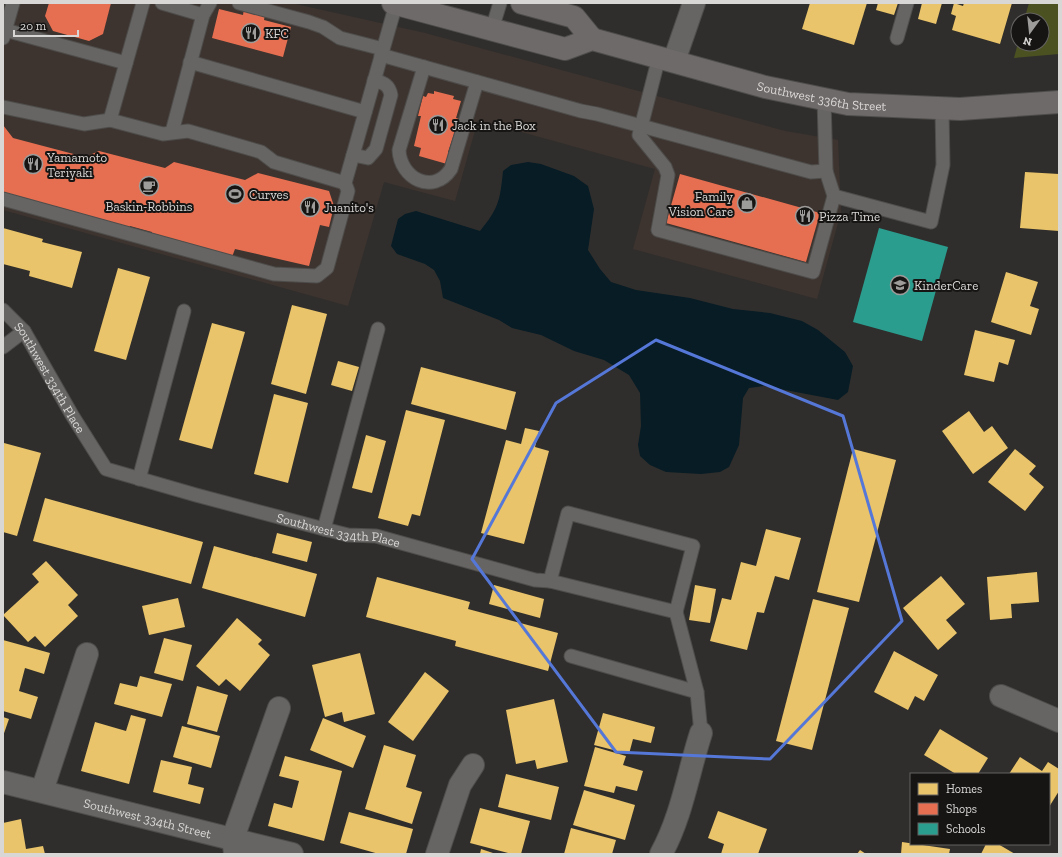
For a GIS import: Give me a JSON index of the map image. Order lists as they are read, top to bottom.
{
  "streets": {
    "main road": ["Southwest 336th Street"],
    "street": ["Southwest 334th Street"],
    "lane": ["Southwest 334th Place"]
  },
  "places": {
    "restaurant": [
      "KFC",
      "Jack in the Box",
      "Yamamoto Teriyaki",
      "Juanito's",
      "Pizza Time"
    ],
    "cafe": ["Baskin-Robbins"],
    "sports": ["Curves"],
    "shop": ["Family Vision Care"],
    "school or university": ["KinderCare"]
  },
  "legend": ["Homes", "Shops", "Schools"],
  "scale_bar": "20 m",
  "north": "bottom"
}
